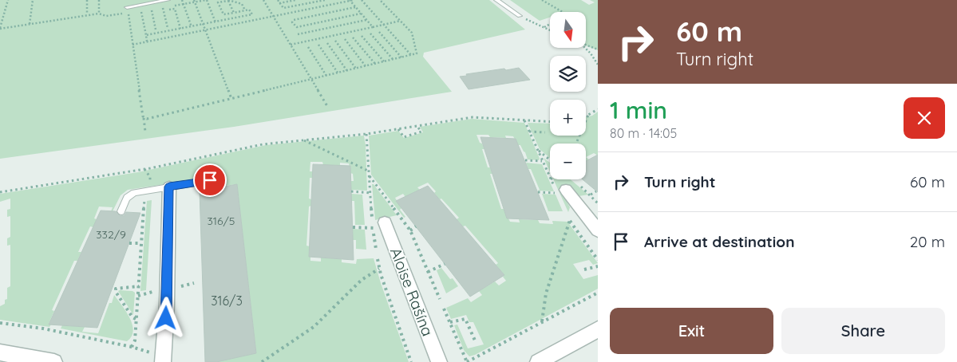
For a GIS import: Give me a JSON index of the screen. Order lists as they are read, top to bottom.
{
  "streets": {
    "street": ["Aloise Rašína"]
  },
  "house_numbers": ["316/5", "332/9", "316/3"],
  "north": "bottom",
  "page": {
    "turn": ["60 m", "Turn right"],
    "map_buttons": ["+", "−"],
    "heading": ["1 min", "80 m · 14:05"],
    "list": [
      {
        "name": "Turn right",
        "value": "60 m"
      },
      {
        "name": "Arrive at destination",
        "value": "20 m"
      }
    ],
    "buttons": ["Exit", "Share"]
  }
}
